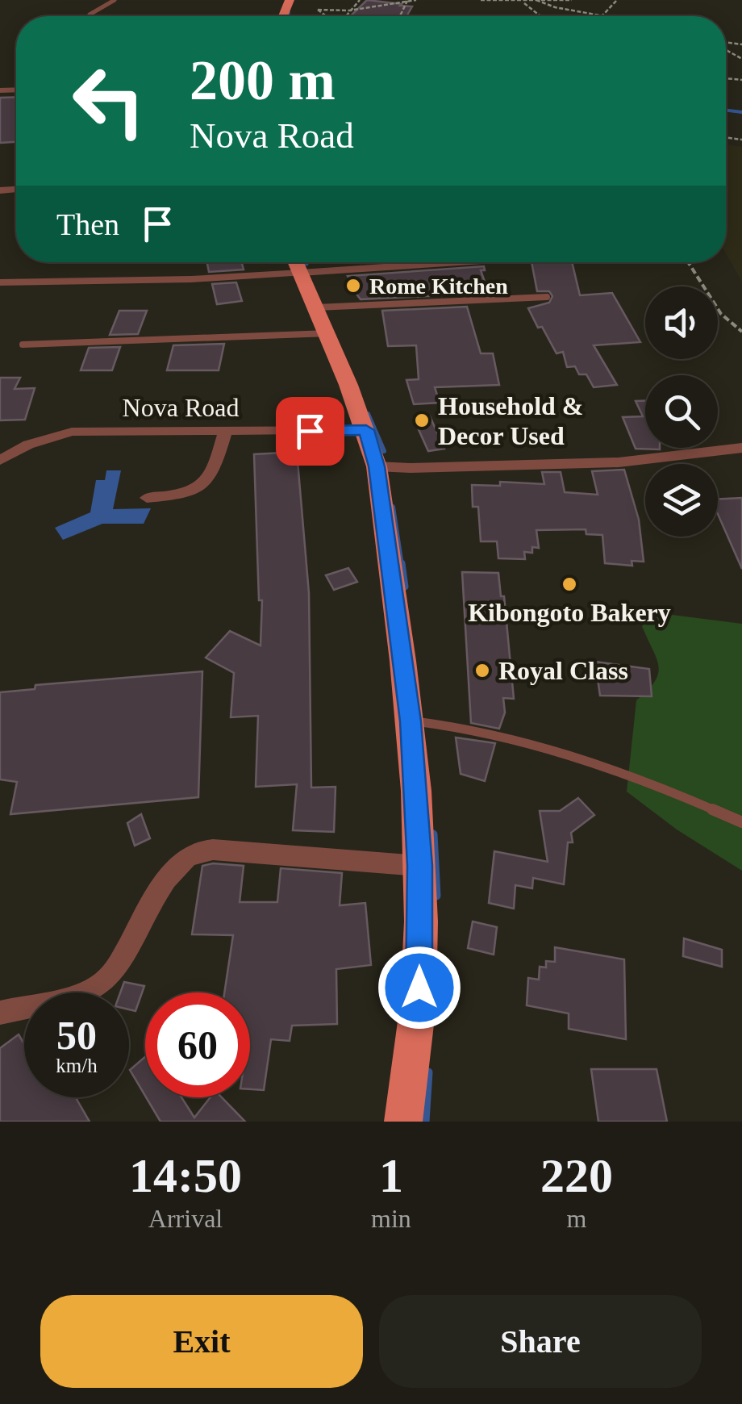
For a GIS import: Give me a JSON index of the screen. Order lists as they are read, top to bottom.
{
  "streets": {
    "street": ["Nova Road"]
  },
  "places": [
    "Rome Kitchen",
    "Household & Decor Used",
    "Kibongoto Bakery",
    "Royal Class"
  ],
  "page": {
    "turn": ["200 m", "Nova Road"],
    "then": "Then",
    "speed": "50 km/h",
    "limit": "60",
    "eta": [
      "14:50",
      "Arrival",
      "1",
      "min",
      "220",
      "m"
    ],
    "buttons": ["Exit", "Share"]
  }
}
